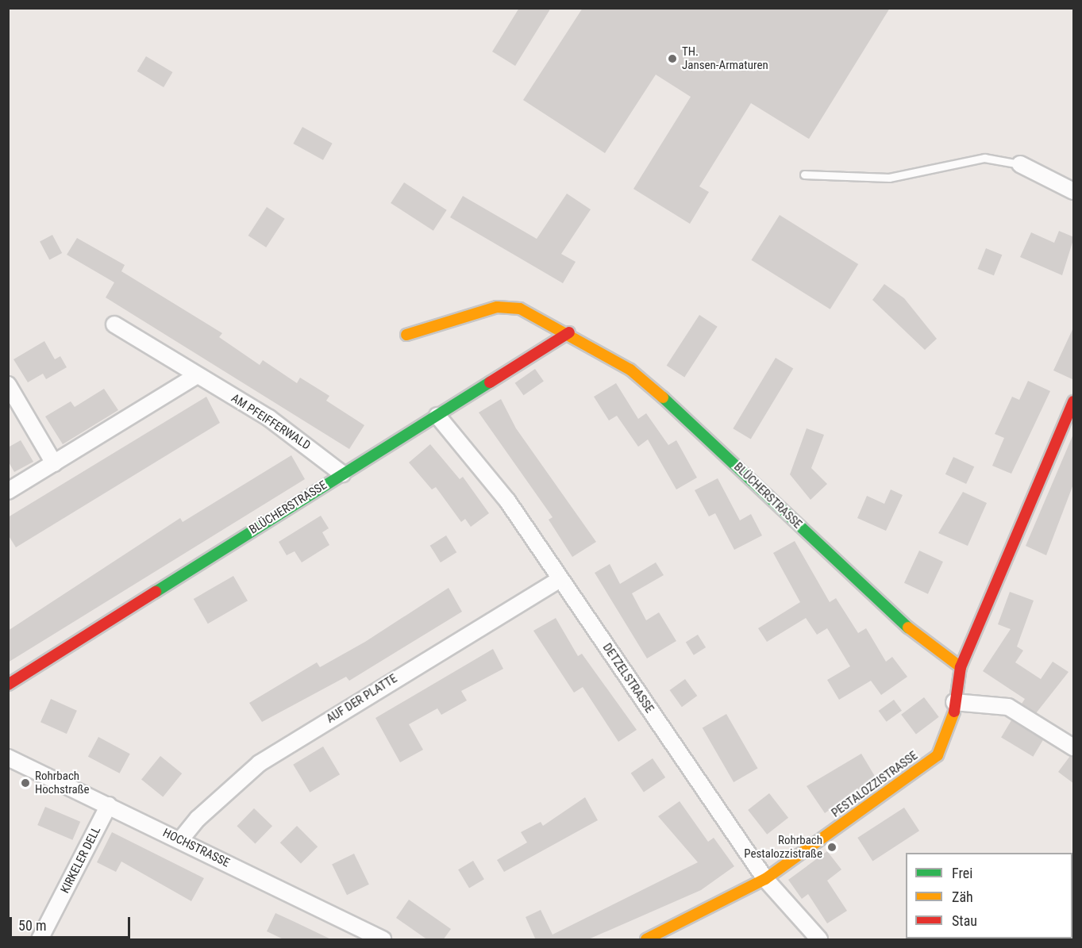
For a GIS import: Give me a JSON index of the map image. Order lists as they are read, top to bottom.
{
  "streets": {
    "street": [
      "AM PFEIFFERWALD",
      "BLÜCHERSTRASSE",
      "DETZELSTRASSE",
      "AUF DER PLATTE",
      "PESTALOZZISTRASSE",
      "HOCHSTRASSE",
      "KIRKELER DELL"
    ]
  },
  "crossings": [
    ["AM PFEIFFERWALD", "BLÜCHERSTRASSE"],
    ["BLÜCHERSTRASSE", "DETZELSTRASSE"],
    ["BLÜCHERSTRASSE", "PESTALOZZISTRASSE"],
    ["DETZELSTRASSE", "AUF DER PLATTE"],
    ["DETZELSTRASSE", "PESTALOZZISTRASSE"],
    ["AUF DER PLATTE", "HOCHSTRASSE"],
    ["HOCHSTRASSE", "KIRKELER DELL"]
  ],
  "places": ["TH. Jansen-Armaturen", "Rohrbach Hochstraße", "Rohrbach Pestalozzistraße"],
  "legend": ["Frei", "Zäh", "Stau"],
  "scale_bar": "50 m"
}
